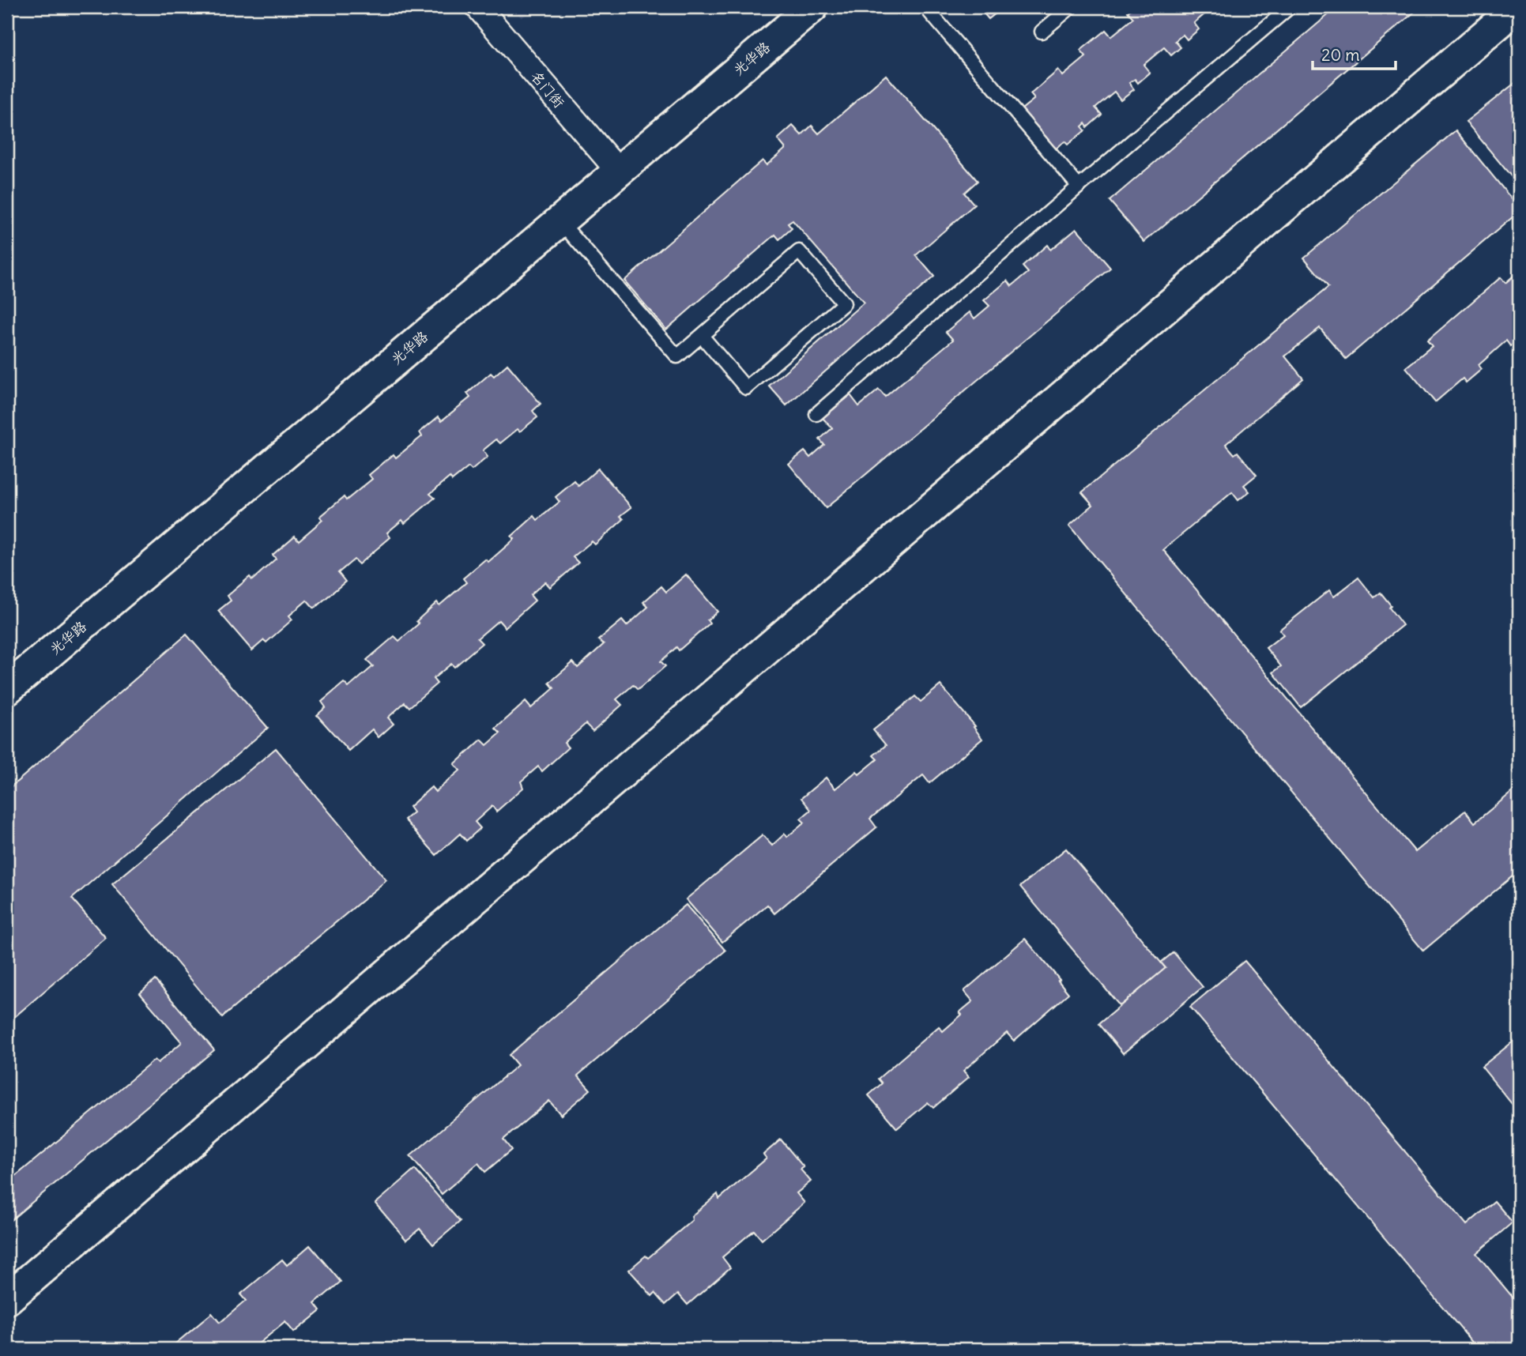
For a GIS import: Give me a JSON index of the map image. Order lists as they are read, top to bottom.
{
  "streets": {
    "street": ["光华路", "名门街"]
  },
  "crossings": [
    ["光华路", "名门街"]
  ],
  "scale_bar": "20 m"
}
